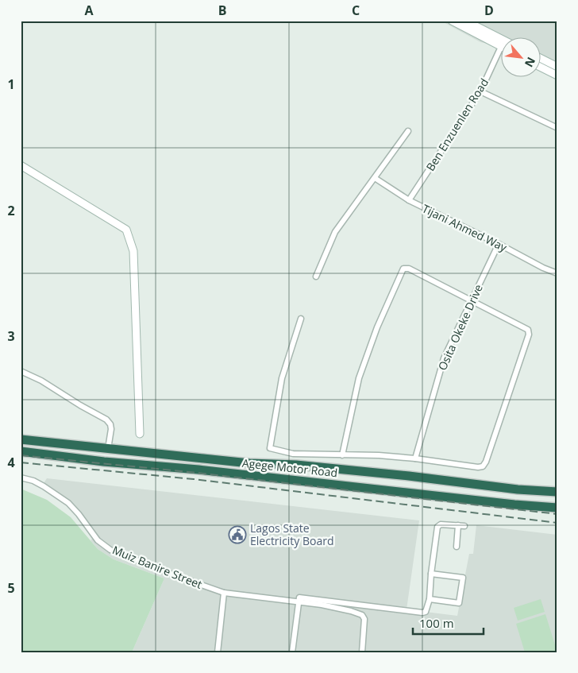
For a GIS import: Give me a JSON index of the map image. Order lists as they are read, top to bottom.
{
  "streets": {
    "highway": ["Agege Motor Road"],
    "street": [
      "Ben Enzuenlen Road",
      "Tijani Ahmed Way",
      "Osita Okeke Drive",
      "Muiz Banire Street"
    ]
  },
  "crossings": [
    ["Ben Enzuenlen Road", "Tijani Ahmed Way"],
    ["Tijani Ahmed Way", "Osita Okeke Drive"]
  ],
  "places": {
    "public building": ["Lagos State Electricity Board"]
  },
  "scale_bar": "100 m",
  "north": "bottom right",
  "grid": {
    "columns": [
      "A",
      "B",
      "C",
      "D"
    ],
    "rows": [
      "1",
      "2",
      "3",
      "4",
      "5"
    ]
  }
}
